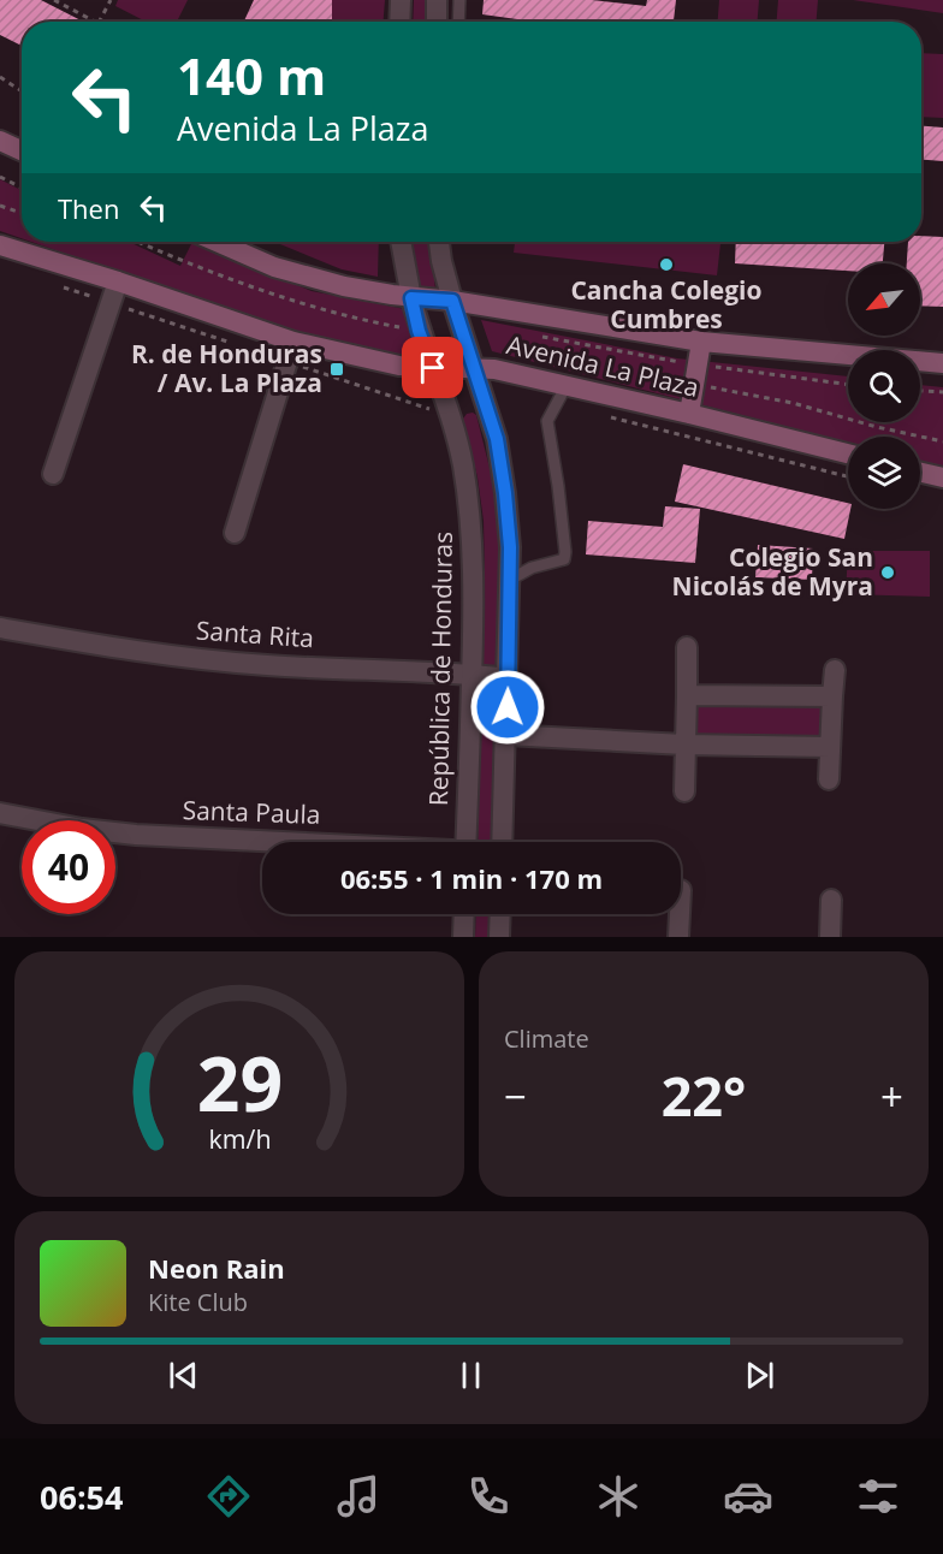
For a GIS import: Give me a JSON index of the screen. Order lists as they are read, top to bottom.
{
  "streets": {
    "main road": ["Avenida La Plaza"],
    "street": ["Santa Rita", "República de Honduras", "Santa Paula"]
  },
  "crossings": [
    ["Avenida La Plaza", "República de Honduras"],
    ["Santa Rita", "República de Honduras"]
  ],
  "places": {
    "other": ["Cancha Colegio Cumbres", "Colegio San Nicolás de Myra"],
    "transit": ["R. de Honduras / Av. La Plaza"]
  },
  "north": "bottom left",
  "page": {
    "turn": ["140 m", "Avenida La Plaza"],
    "then": "Then",
    "limit": "40",
    "trip": "06:55 · 1 min · 170 m",
    "tile": "Climate",
    "heat": ["−", "22°", "+"],
    "song": ["Neon Rain", "Kite Club"],
    "tabs": "06:54",
    "gauge": ["29", "km/h"]
  }
}
